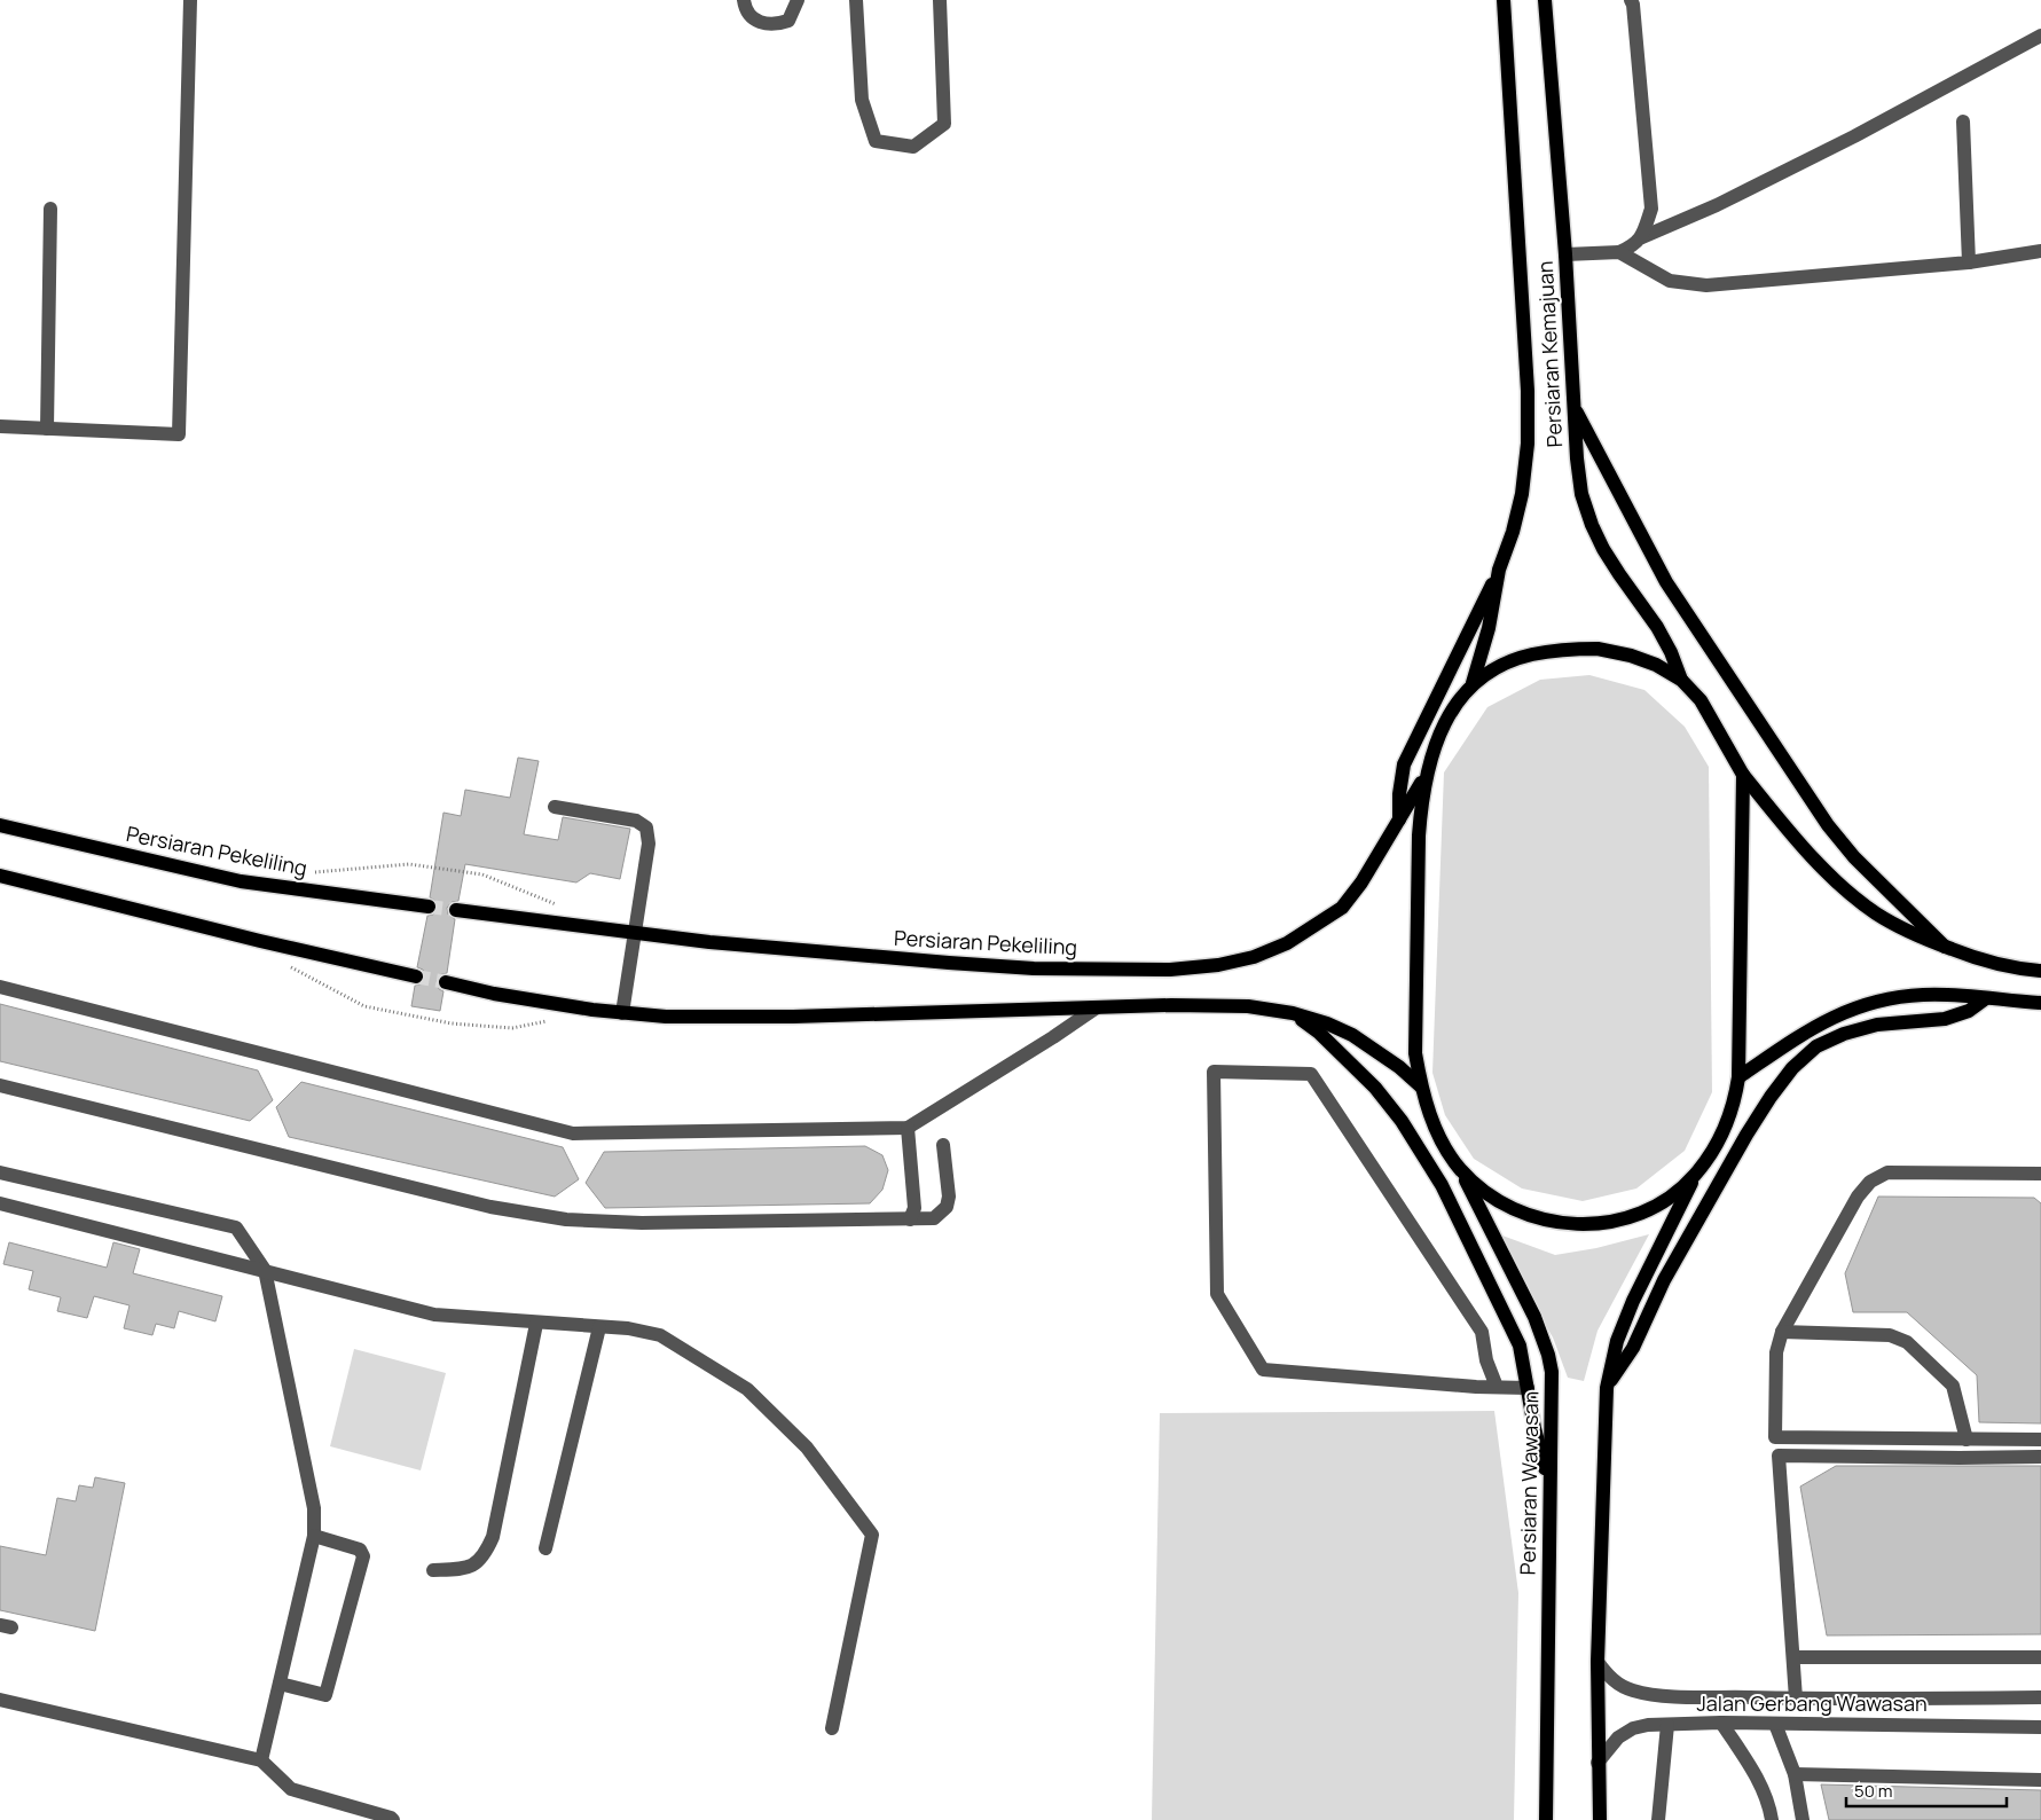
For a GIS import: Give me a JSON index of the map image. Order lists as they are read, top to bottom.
{
  "streets": {
    "main road": ["Persiaran Kemajuan", "Persiaran Pekeliling", "Persiaran Wawasan"],
    "street": ["Jalan Gerbang Wawasan"]
  },
  "scale_bar": "50 m"
}
